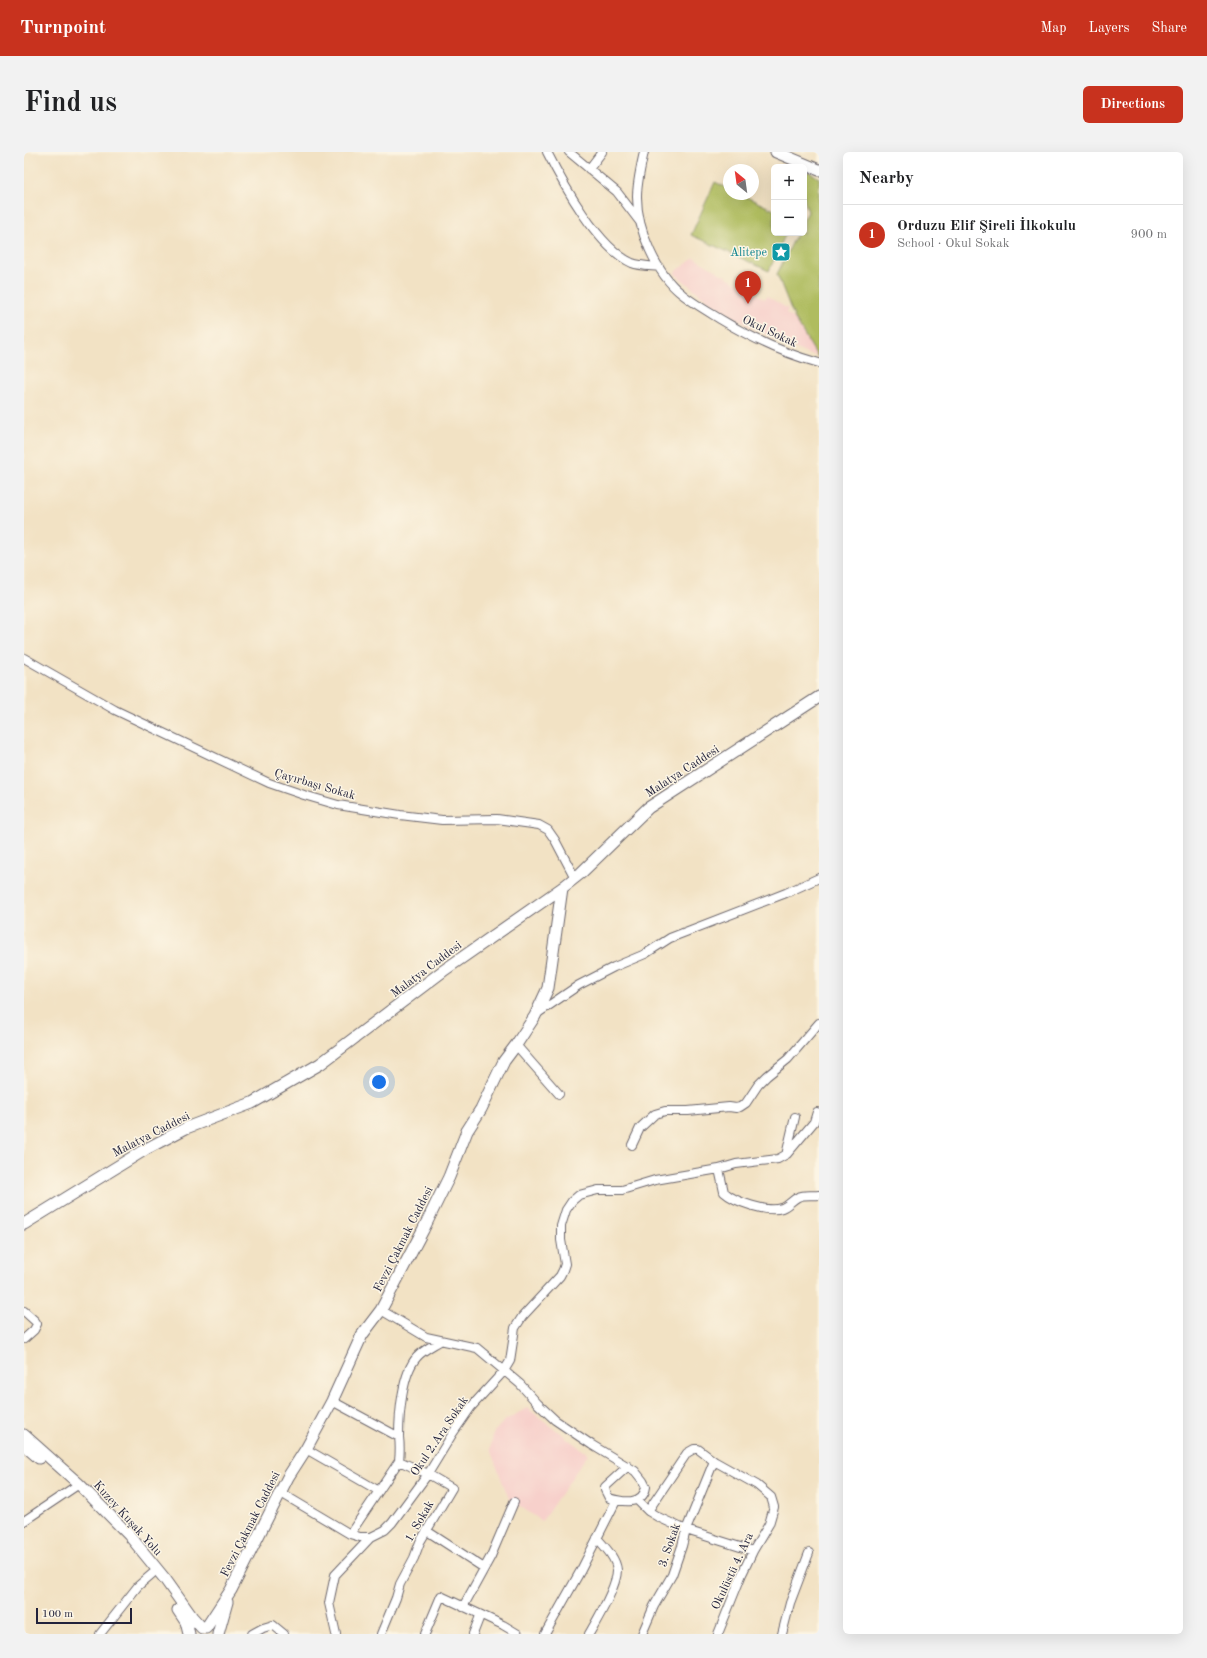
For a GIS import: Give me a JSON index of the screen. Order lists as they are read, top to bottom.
{
  "streets": {
    "street": [
      "Okul Sokak",
      "Malatya Caddesi",
      "Çayırbaşı Sokak",
      "Fevzi Çakmak Caddesi",
      "Okul 2.Ara Sokak",
      "Kuzey Kuşak Yolu",
      "1. Sokak",
      "3. Sokak",
      "Okulüstü 4. Ara"
    ]
  },
  "crossings": [
    ["Malatya Caddesi", "Çayırbaşı Sokak"],
    ["Malatya Caddesi", "Fevzi Çakmak Caddesi"],
    ["Fevzi Çakmak Caddesi", "Kuzey Kuşak Yolu"],
    ["Okul 2.Ara Sokak", "1. Sokak"],
    ["3. Sokak", "Okulüstü 4. Ara"]
  ],
  "places": {
    "place": ["Alitepe"]
  },
  "scale_bar": "100 m",
  "north": "top left",
  "page": {
    "header": "Turnpoint",
    "nav": ["Map", "Layers", "Share"],
    "buttons": "Directions",
    "title": "Find us",
    "heading": "Nearby",
    "map_buttons": ["+", "−"],
    "list": [
      {
        "mark": "1",
        "name": "Orduzu Elif Şireli İlkokulu",
        "note": "School · Okul Sokak",
        "value": "900 m"
      }
    ],
    "pins": "1",
    "scale": "100 m"
  }
}
